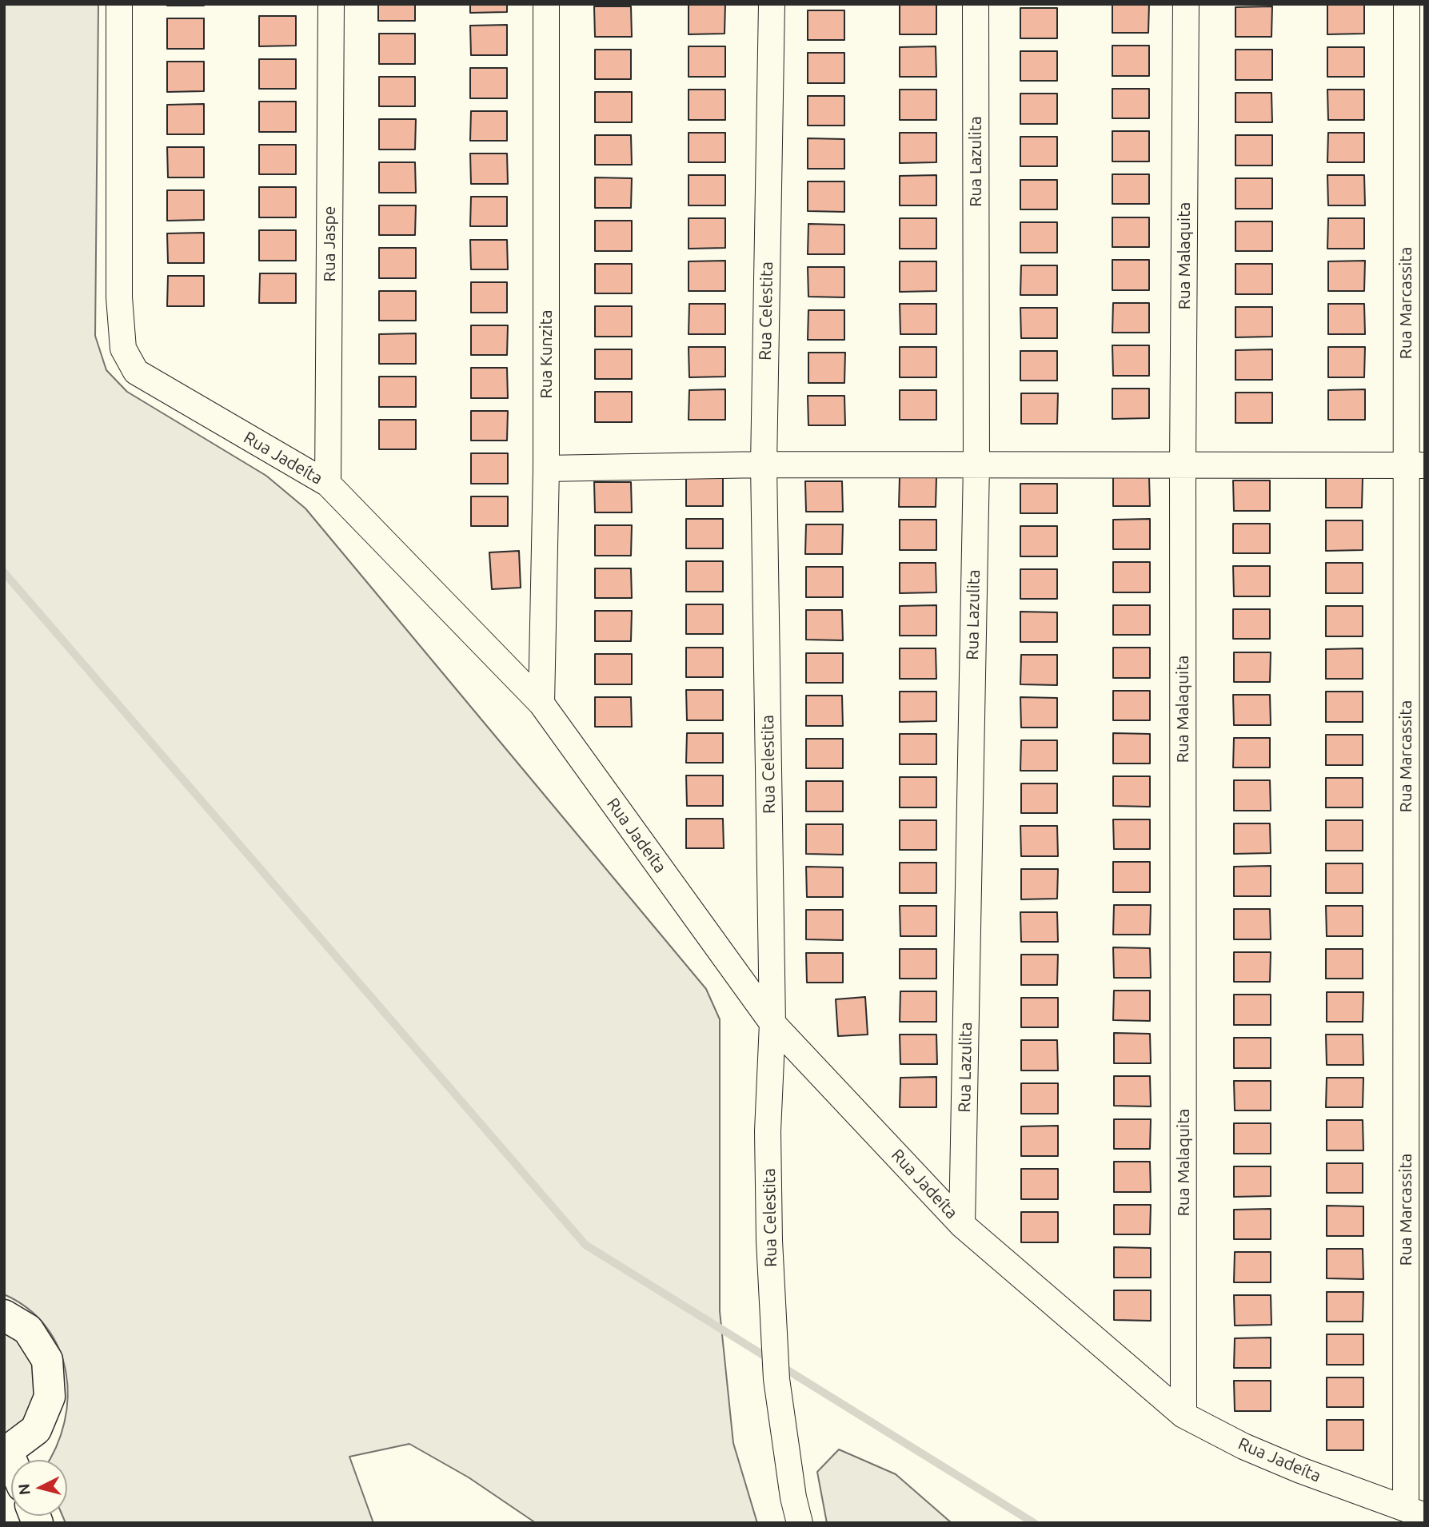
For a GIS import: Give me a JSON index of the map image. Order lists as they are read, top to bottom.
{
  "streets": {
    "street": [
      "Rua Lazulita",
      "Rua Jaspe",
      "Rua Malaquita",
      "Rua Marcassita",
      "Rua Celestita",
      "Rua Kunzita",
      "Rua Jadeíta"
    ]
  },
  "crossings": [
    ["Rua Lazulita", "Rua Jadeíta"],
    ["Rua Jaspe", "Rua Jadeíta"],
    ["Rua Malaquita", "Rua Jadeíta"],
    ["Rua Marcassita", "Rua Jadeíta"],
    ["Rua Celestita", "Rua Jadeíta"],
    ["Rua Kunzita", "Rua Jadeíta"]
  ],
  "north": "left"
}
